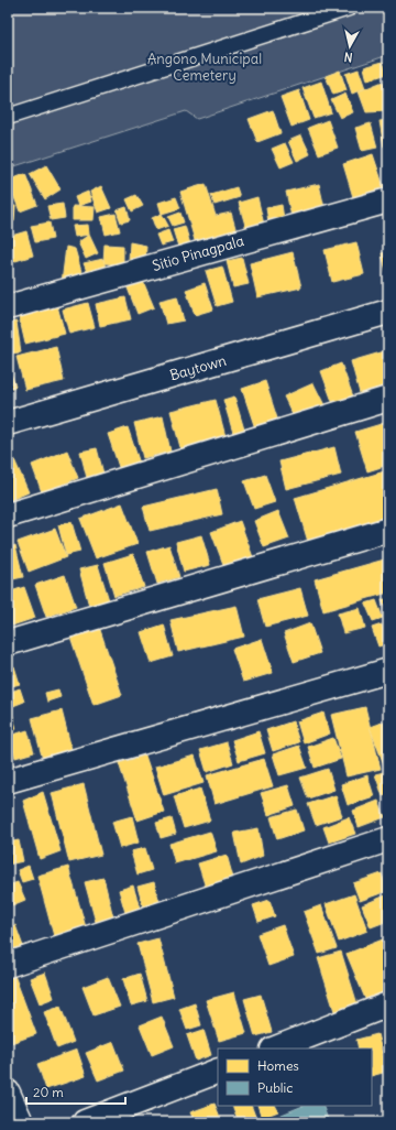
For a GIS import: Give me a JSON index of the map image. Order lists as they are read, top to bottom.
{
  "streets": {
    "street": ["Sitio Pinagpala", "Baytown"]
  },
  "parks": ["Angono Municipal Cemetery"],
  "legend": ["Homes", "Public"],
  "scale_bar": "20 m",
  "north": "bottom"
}
